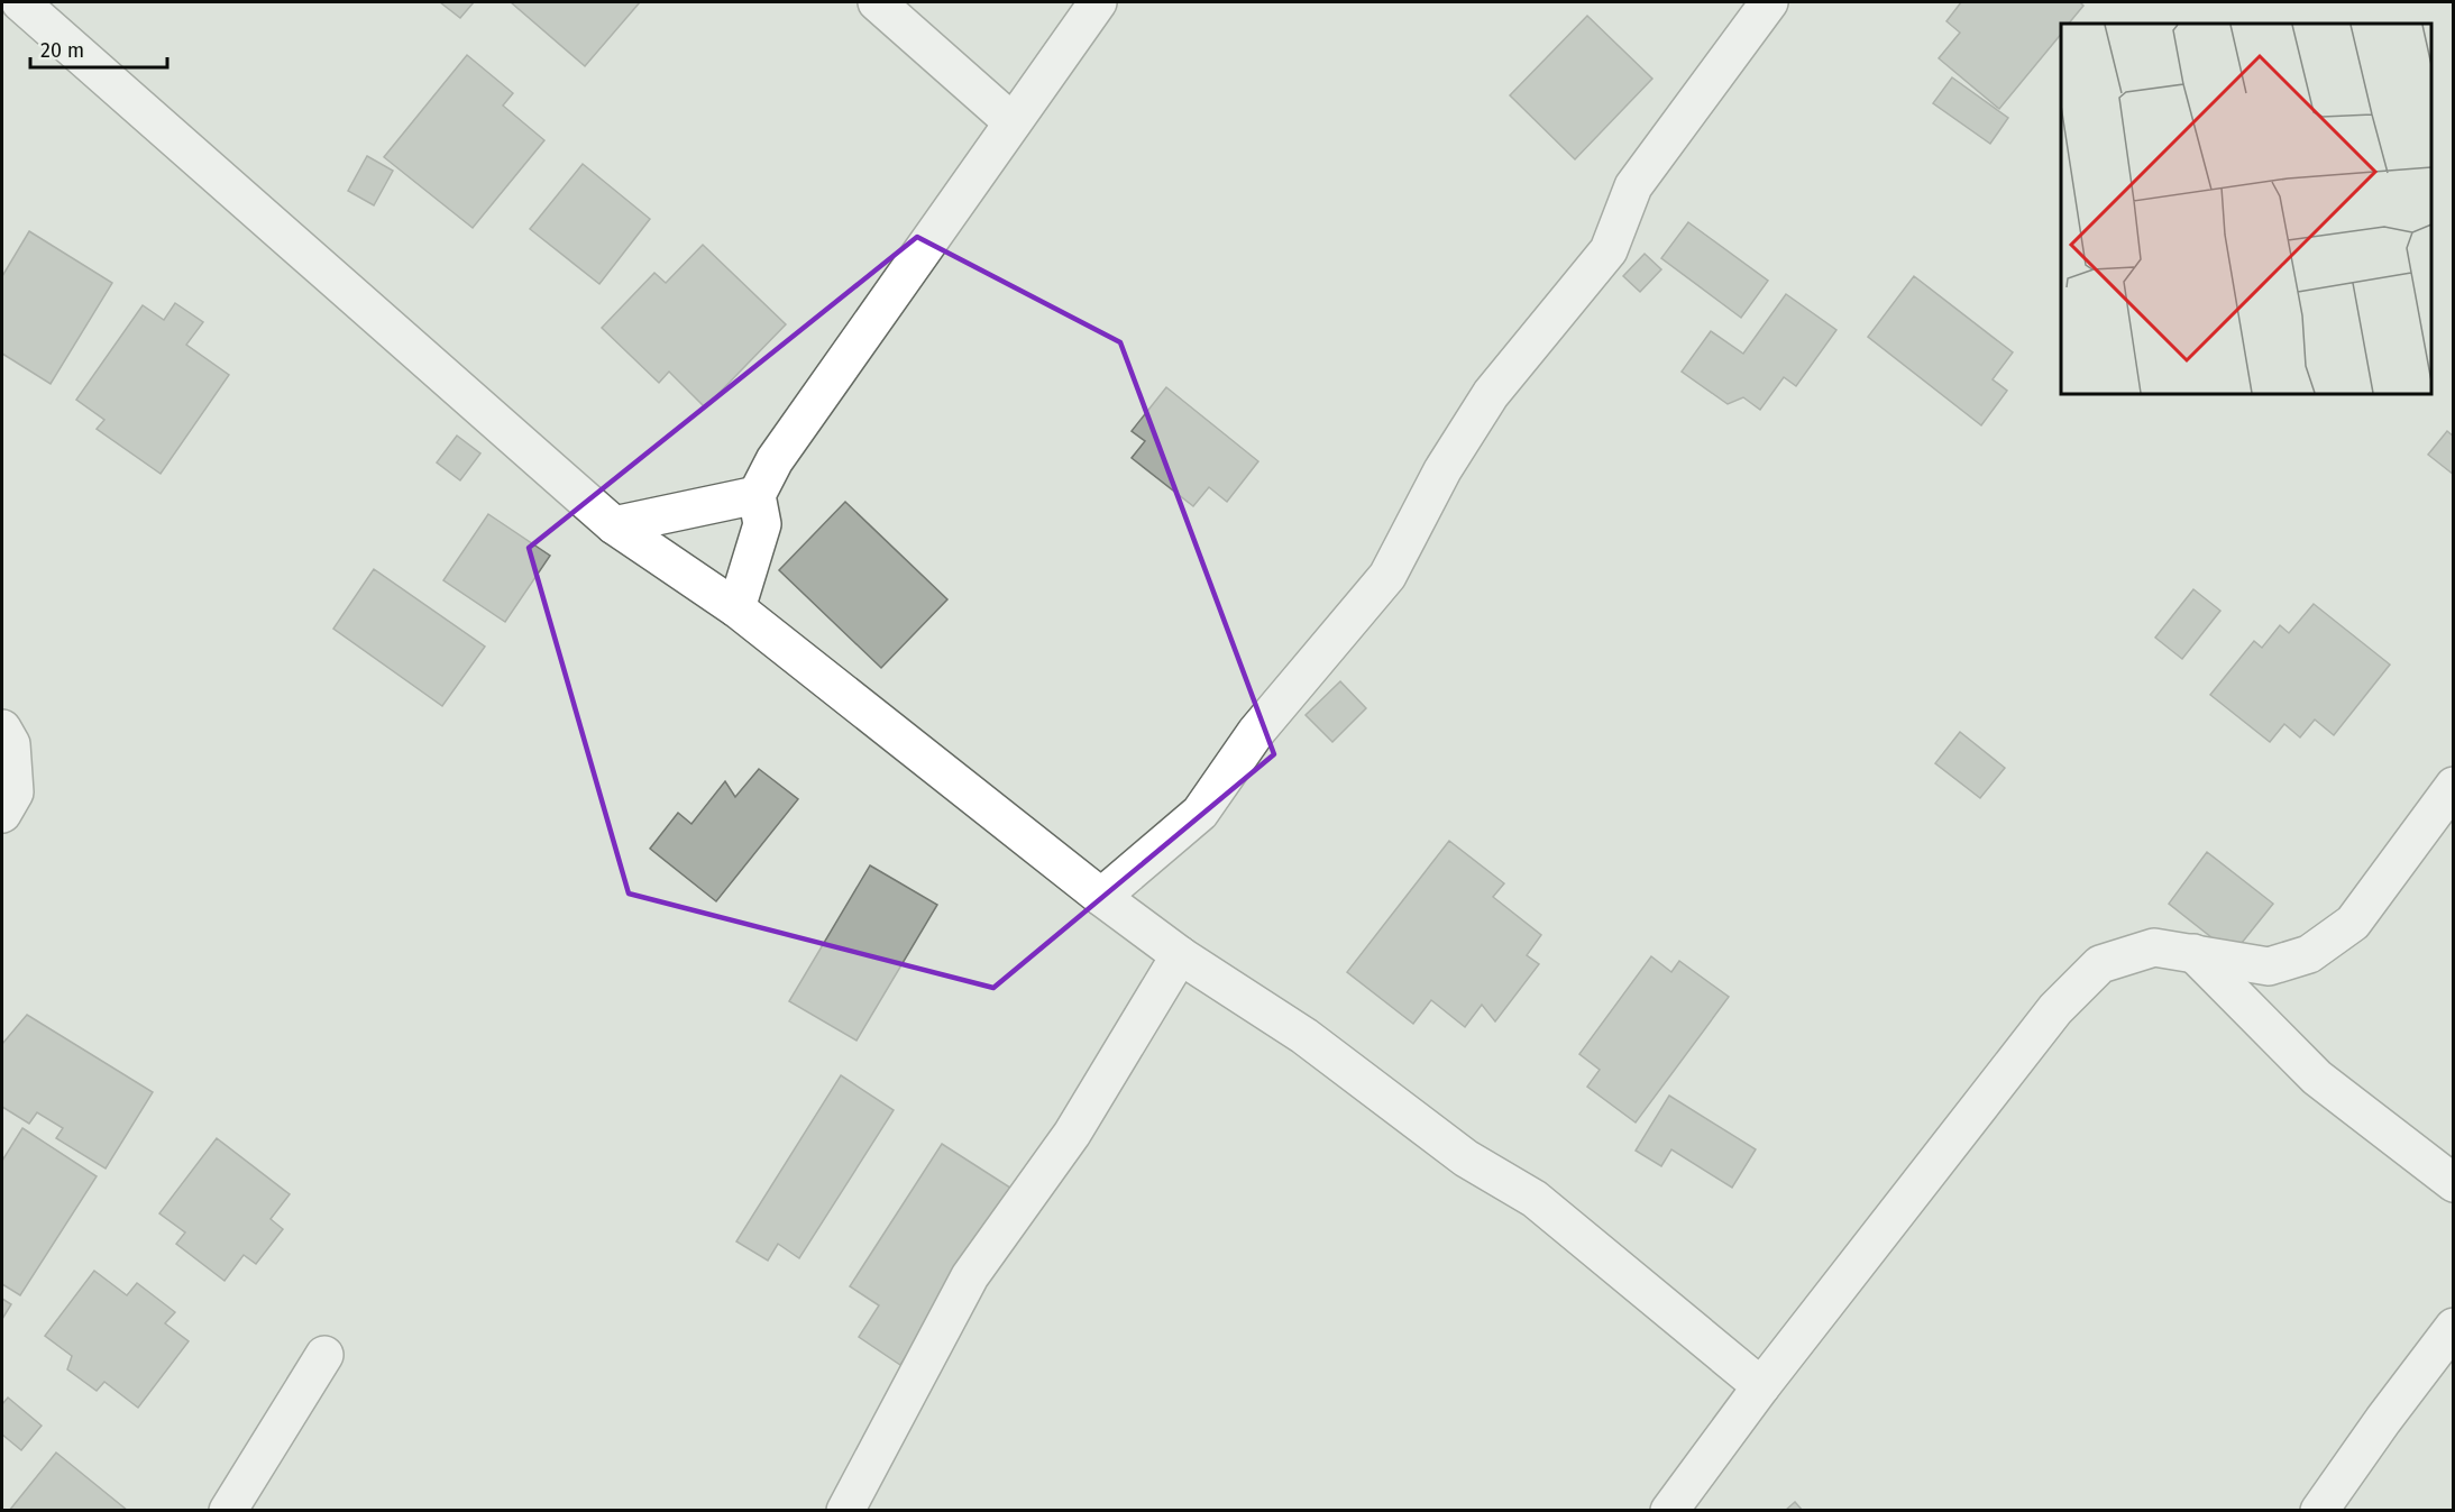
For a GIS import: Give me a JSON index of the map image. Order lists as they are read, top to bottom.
{
  "scale_bar": "20 m"
}
